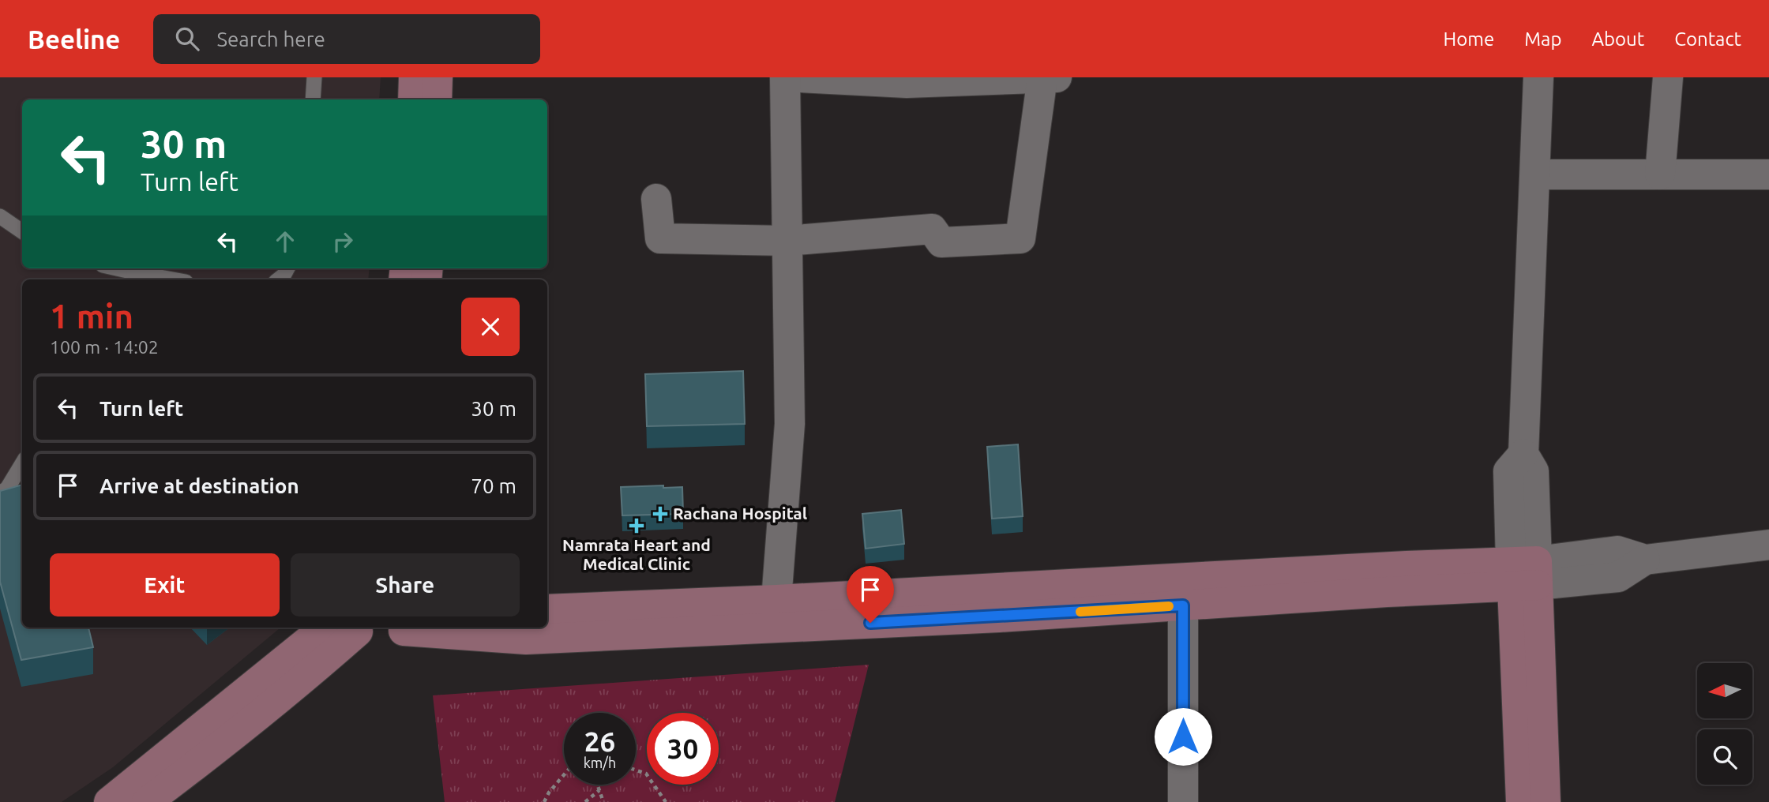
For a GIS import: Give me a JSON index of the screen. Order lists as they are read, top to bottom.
{
  "places": {
    "health": ["Rachana Hospital", "Namrata Heart and Medical Clinic"]
  },
  "north": "left",
  "page": {
    "header": "Beeline",
    "search": "Search here",
    "nav": [
      "Home",
      "Map",
      "About",
      "Contact"
    ],
    "turn": ["30 m", "Turn left"],
    "heading": ["1 min", "100 m · 14:02"],
    "list": [
      {
        "name": "Turn left",
        "value": "30 m"
      },
      {
        "name": "Arrive at destination",
        "value": "70 m"
      }
    ],
    "buttons": ["Exit", "Share"],
    "speed": "26 km/h",
    "limit": "30"
  }
}
